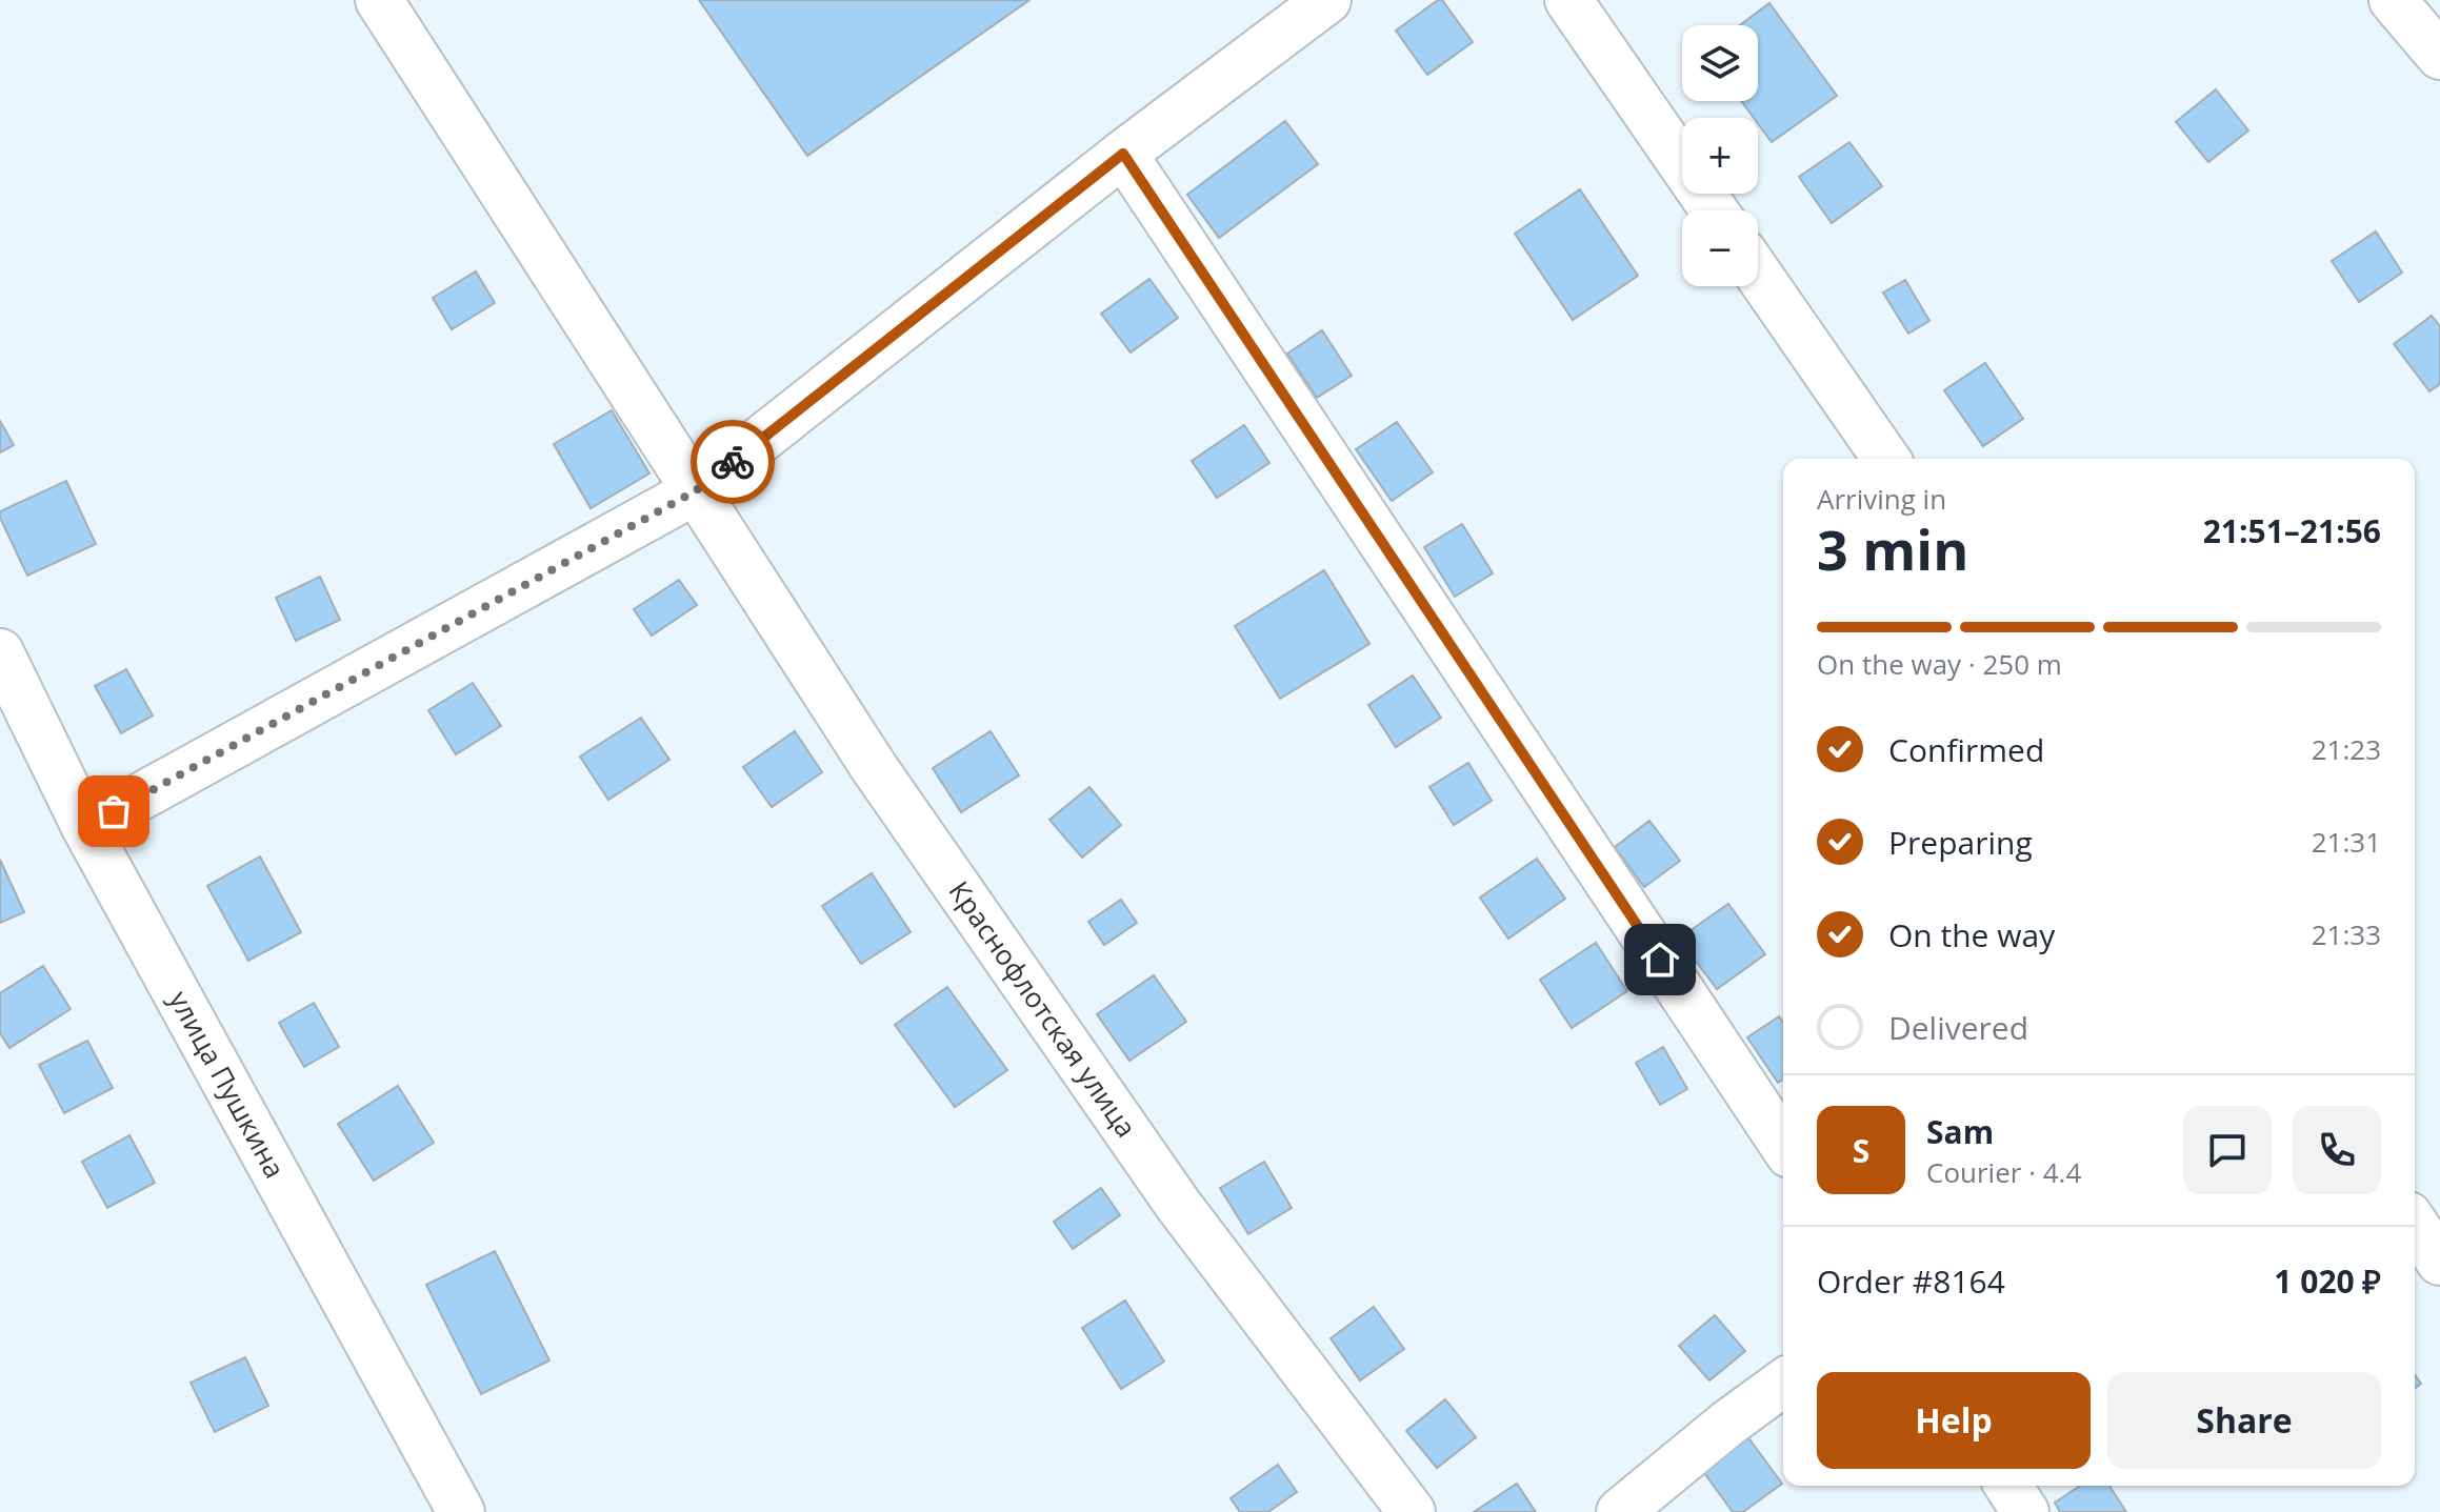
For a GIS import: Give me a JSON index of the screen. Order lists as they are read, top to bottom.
{
  "streets": {
    "street": ["Краснофлотская улица", "улица Пушкина"]
  },
  "page": {
    "map_buttons": ["+", "−"],
    "heading": ["3 min", "Arriving in", "21:51–21:56"],
    "panel": [
      "Sam",
      "Courier · 4.4",
      "Order #8164",
      "1 020 ₽"
    ],
    "bar": "On the way · 250 m",
    "list": [
      ["Confirmed", "21:23"],
      ["Preparing", "21:31"],
      ["On the way", "21:33"],
      "Delivered"
    ],
    "round": "S",
    "buttons": ["Help", "Share"]
  }
}
